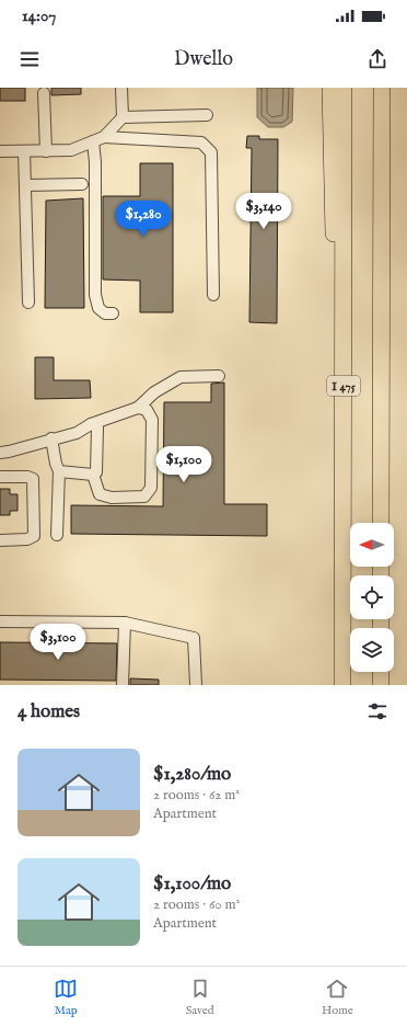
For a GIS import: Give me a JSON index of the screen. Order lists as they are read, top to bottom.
{
  "streets": {
    "highway": ["I 475"]
  },
  "north": "left",
  "page": {
    "status": "14:07",
    "header": "Dwello",
    "price": [
      "$3,140",
      "$1,280",
      "$1,100",
      "$3,100"
    ],
    "heading": "4 homes",
    "list": [
      {
        "name": "$1,280/mo",
        "note": "2 rooms · 62 m² · Apartment"
      },
      {
        "name": "$1,100/mo",
        "note": "2 rooms · 60 m² · Apartment"
      }
    ],
    "tabs": ["Map", "Saved", "Home"]
  }
}
